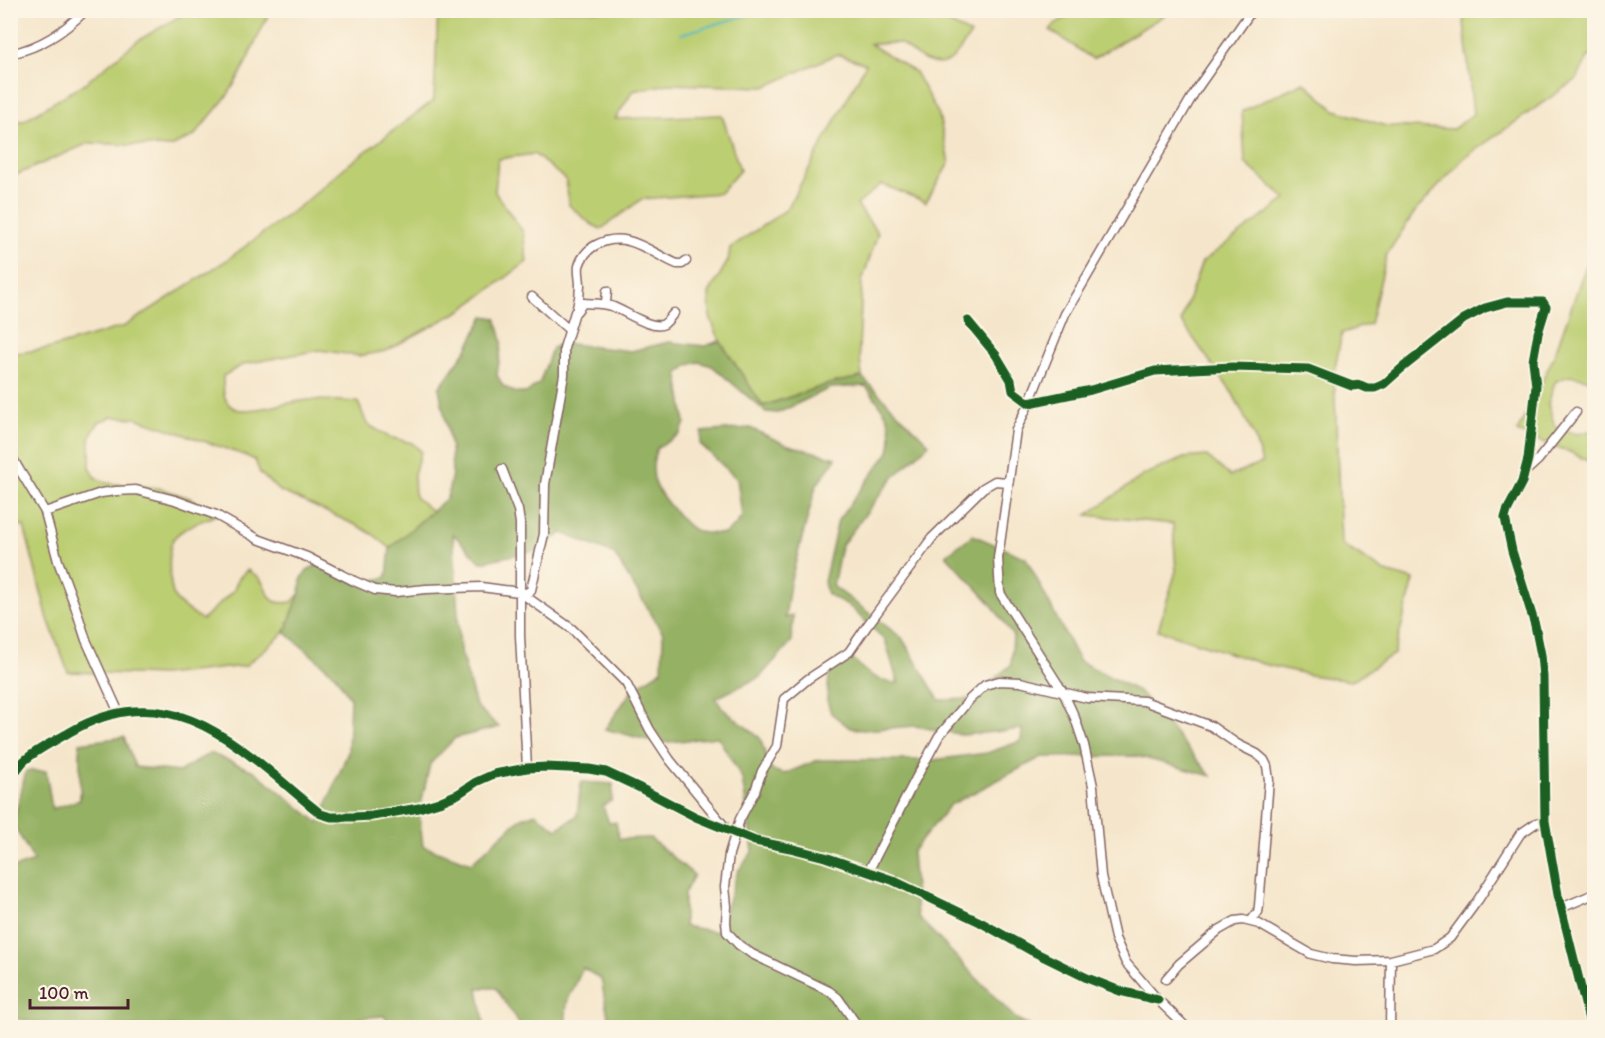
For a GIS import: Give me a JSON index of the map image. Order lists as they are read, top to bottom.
{
  "scale_bar": "100 m"
}
